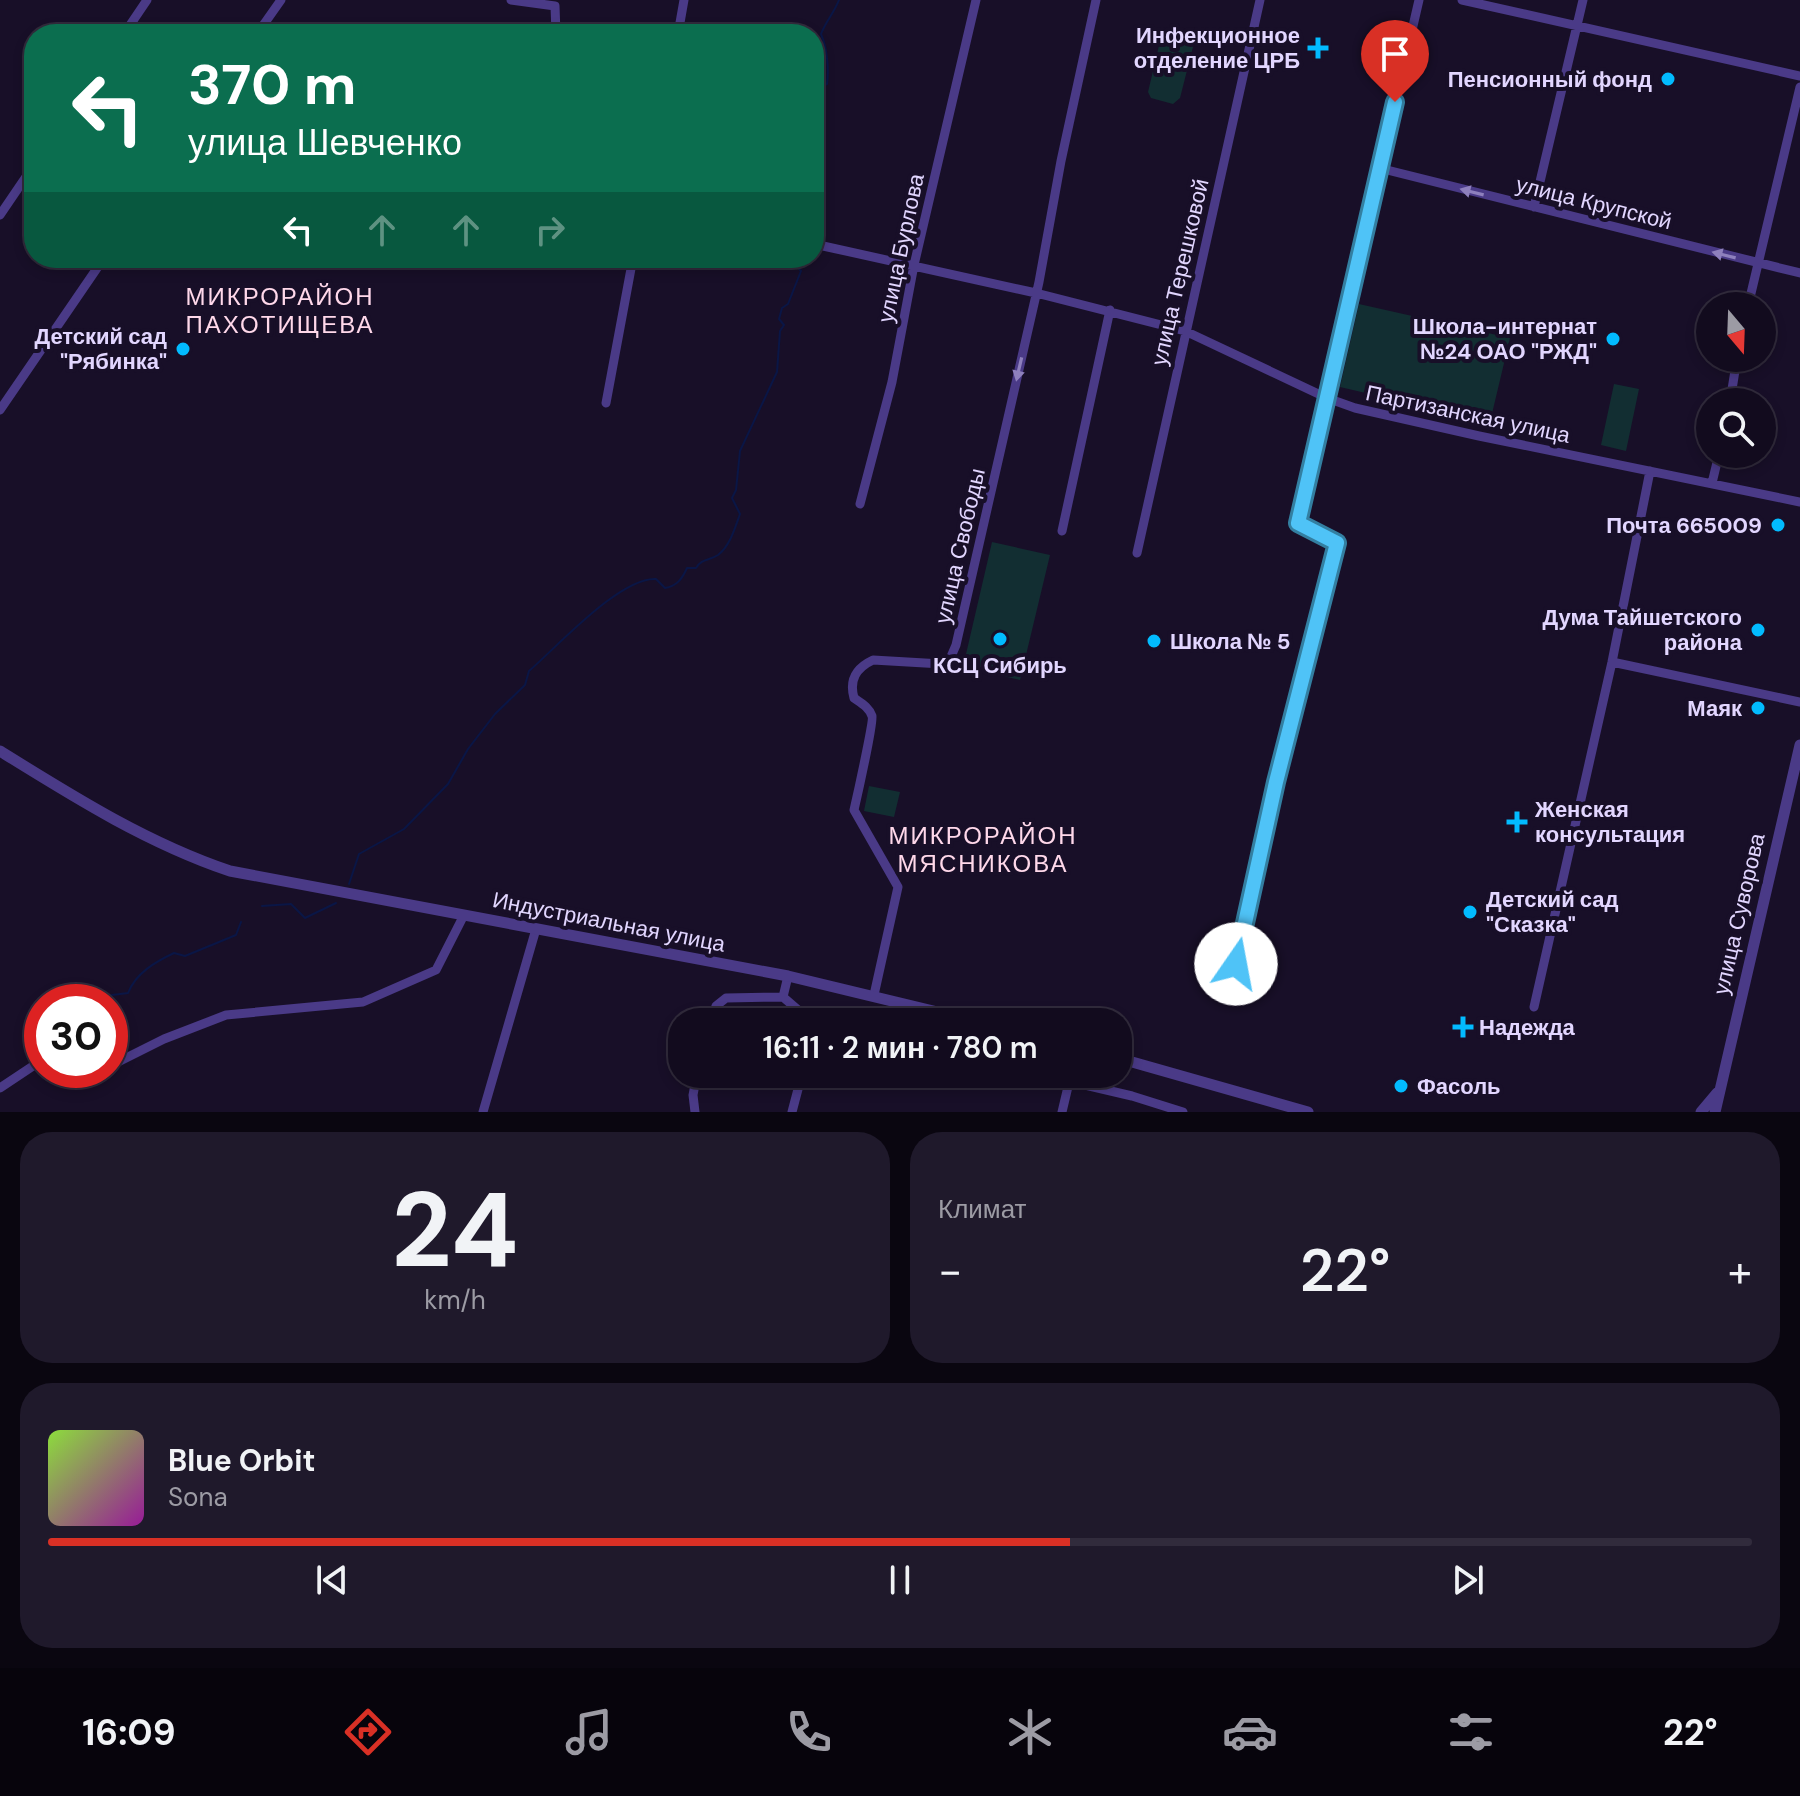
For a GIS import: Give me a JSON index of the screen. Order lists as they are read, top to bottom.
{
  "streets": {
    "street": [
      "улица Крупской",
      "улица Бурлова",
      "улица Терешковой",
      "Партизанская улица",
      "улица Свободы",
      "улица Суворова",
      "Индустриальная улица"
    ]
  },
  "crossings": [
    ["улица Бурлова", "Партизанская улица"],
    ["улица Терешковой", "Партизанская улица"],
    ["Партизанская улица", "улица Свободы"],
    ["улица Свободы", "Индустриальная улица"]
  ],
  "one_way": ["улица Крупской", "улица Свободы"],
  "districts": ["МИКРОРАЙОН ПАХОТИЩЕВА", "МИКРОРАЙОН МЯСНИКОВА"],
  "places": {
    "health": ["Инфекционное отделение ЦРБ", "Женская консультация", "Надежда"],
    "other": [
      "Пенсионный фонд",
      "Школа-интернат №24 ОАО \"РЖД\"",
      "Детский сад \"Рябинка\"",
      "Почта 665009",
      "Дума Тайшетского района",
      "КСЦ Сибирь",
      "Школа № 5",
      "Маяк",
      "Детский сад \"Сказка\"",
      "Фасоль"
    ]
  },
  "north": "bottom",
  "page": {
    "turn": ["370 m", "улица Шевченко"],
    "limit": "30",
    "trip": "16:11 · 2 мин · 780 m",
    "tile": [
      ["24", "km/h"],
      "Климат"
    ],
    "heat": ["−", "22°", "+"],
    "song": ["Blue Orbit", "Sona"],
    "tabs": ["16:09", "22°"]
  }
}
